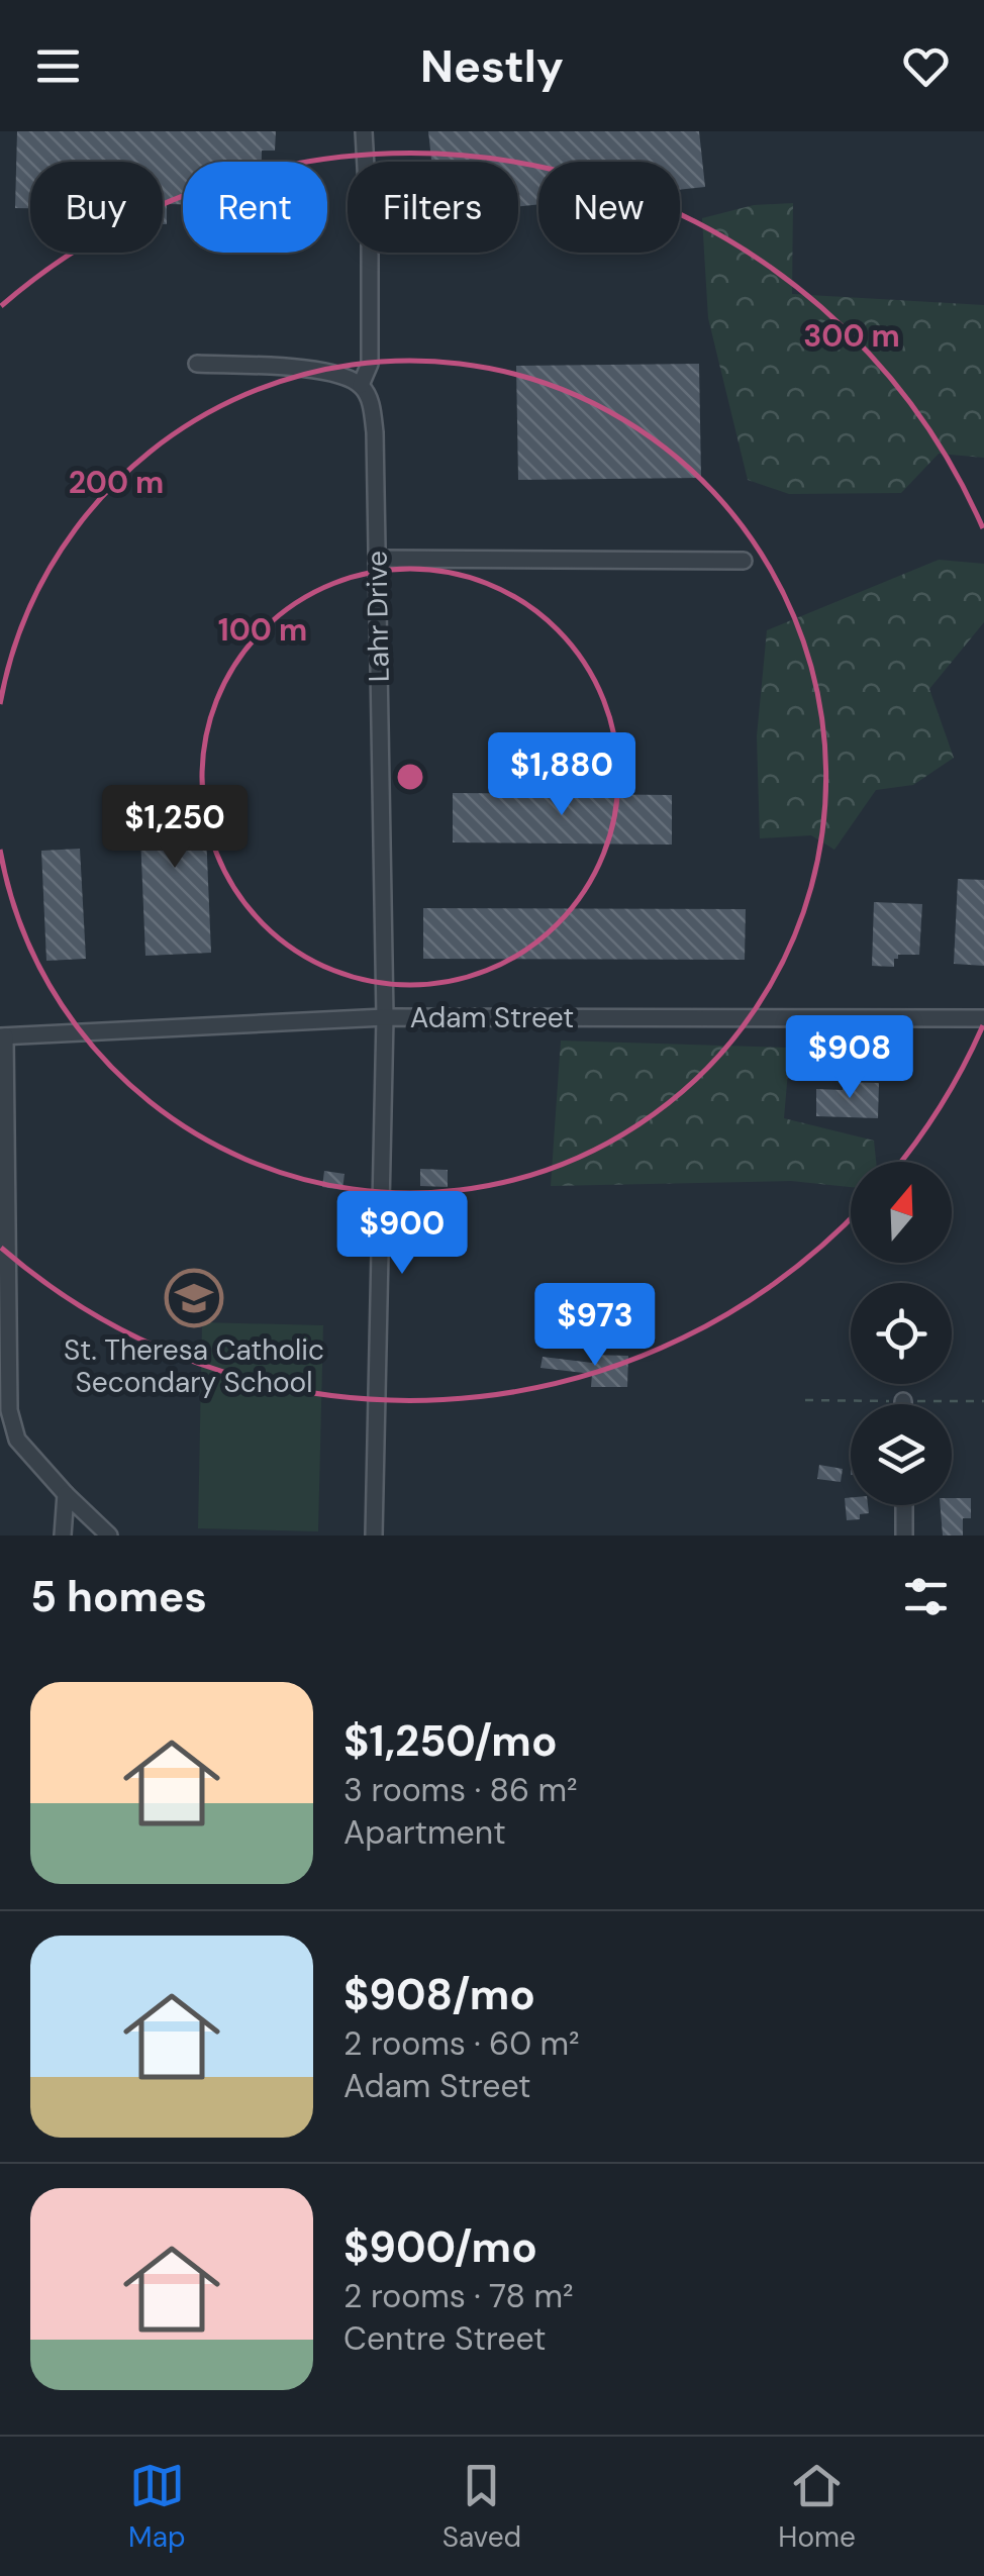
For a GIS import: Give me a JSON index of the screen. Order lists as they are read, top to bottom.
{
  "streets": {
    "street": ["Lahr Drive", "Adam Street"]
  },
  "crossings": [
    ["Lahr Drive", "Adam Street"]
  ],
  "places": {
    "school or university": ["St. Theresa Catholic Secondary School"]
  },
  "north": "top",
  "page": {
    "header": "Nestly",
    "chip": [
      "Buy",
      "Rent",
      "Filters",
      "New"
    ],
    "price": [
      "$1,880",
      "$1,250",
      "$908",
      "$900",
      "$973"
    ],
    "heading": "5 homes",
    "list": [
      {
        "name": "$1,250/mo",
        "note": "3 rooms · 86 m² · Apartment"
      },
      {
        "name": "$908/mo",
        "note": "2 rooms · 60 m² · Adam Street"
      },
      {
        "name": "$900/mo",
        "note": "2 rooms · 78 m² · Centre Street"
      }
    ],
    "tabs": ["Map", "Saved", "Home"]
  },
  "rings": ["300 m", "200 m", "100 m"]
}
